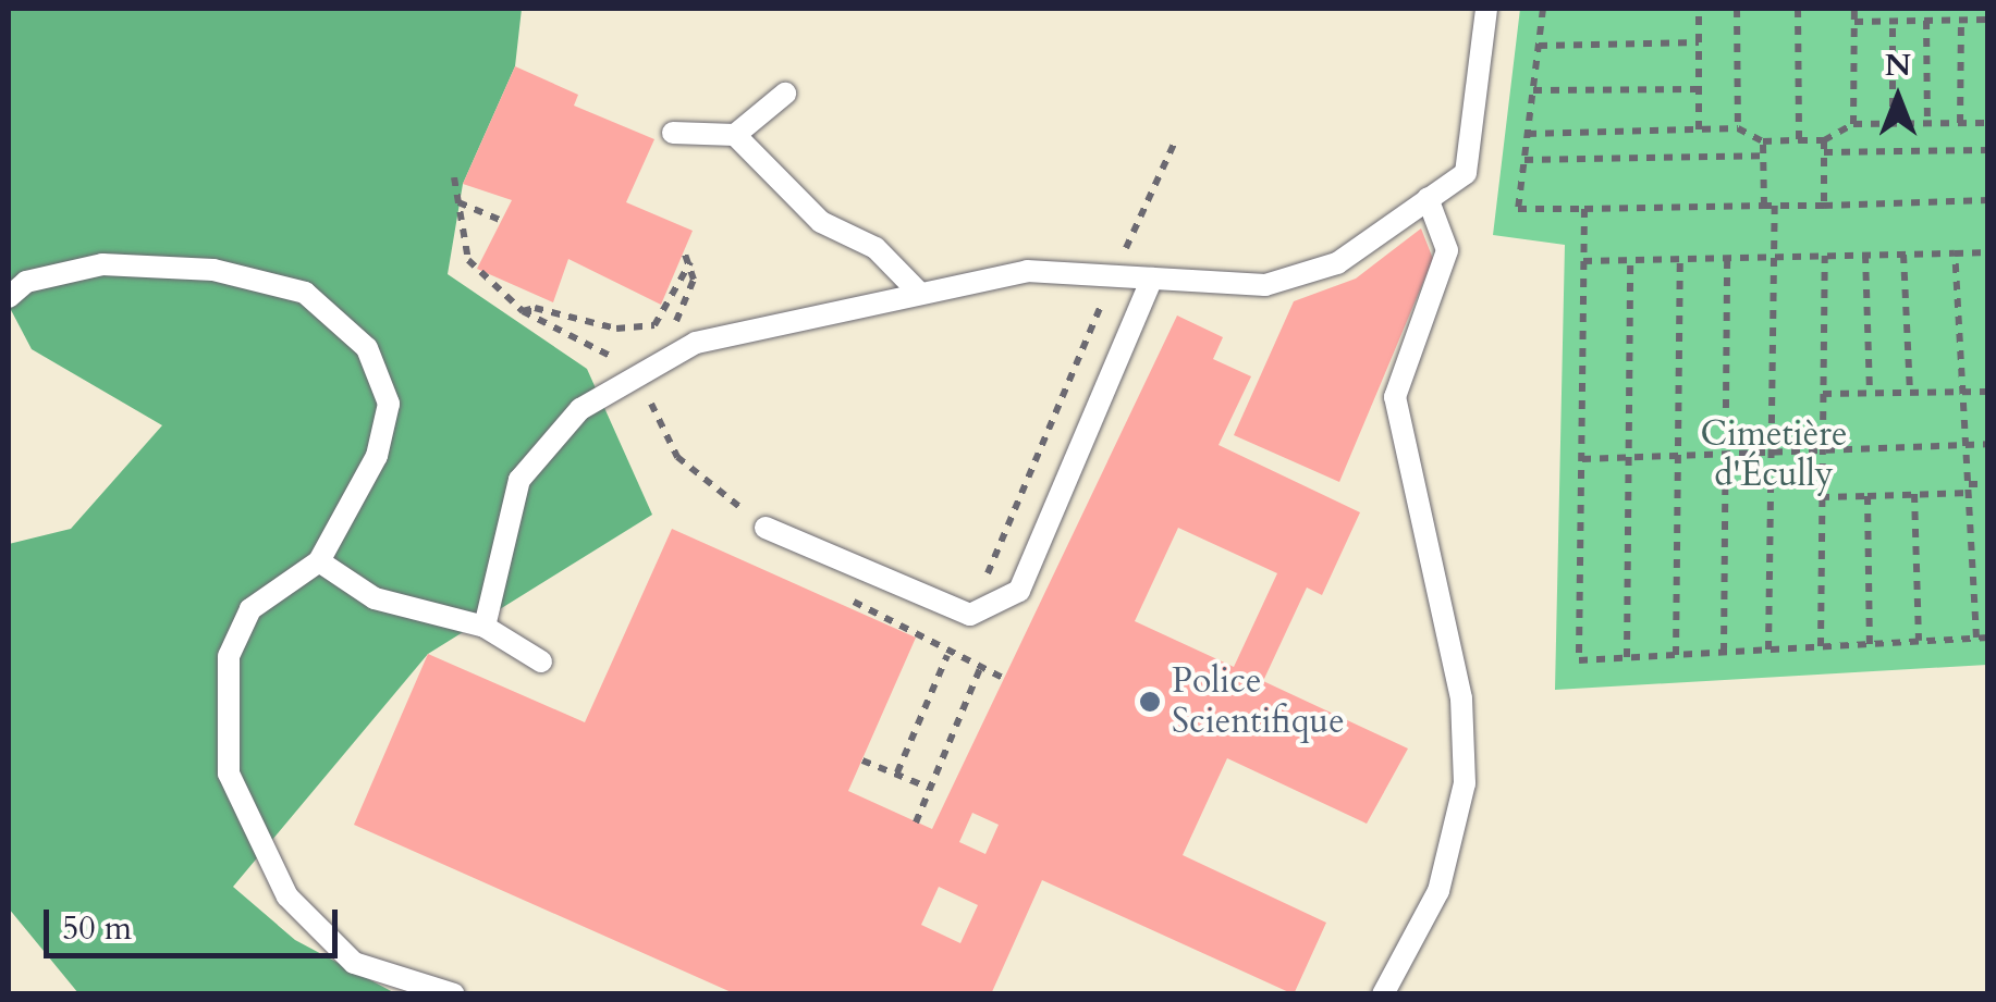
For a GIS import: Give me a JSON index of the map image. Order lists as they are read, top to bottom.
{
  "parks": ["Cimetière d'Écully"],
  "places": ["Police Scientifique"],
  "scale_bar": "50 m",
  "north": "top"
}
